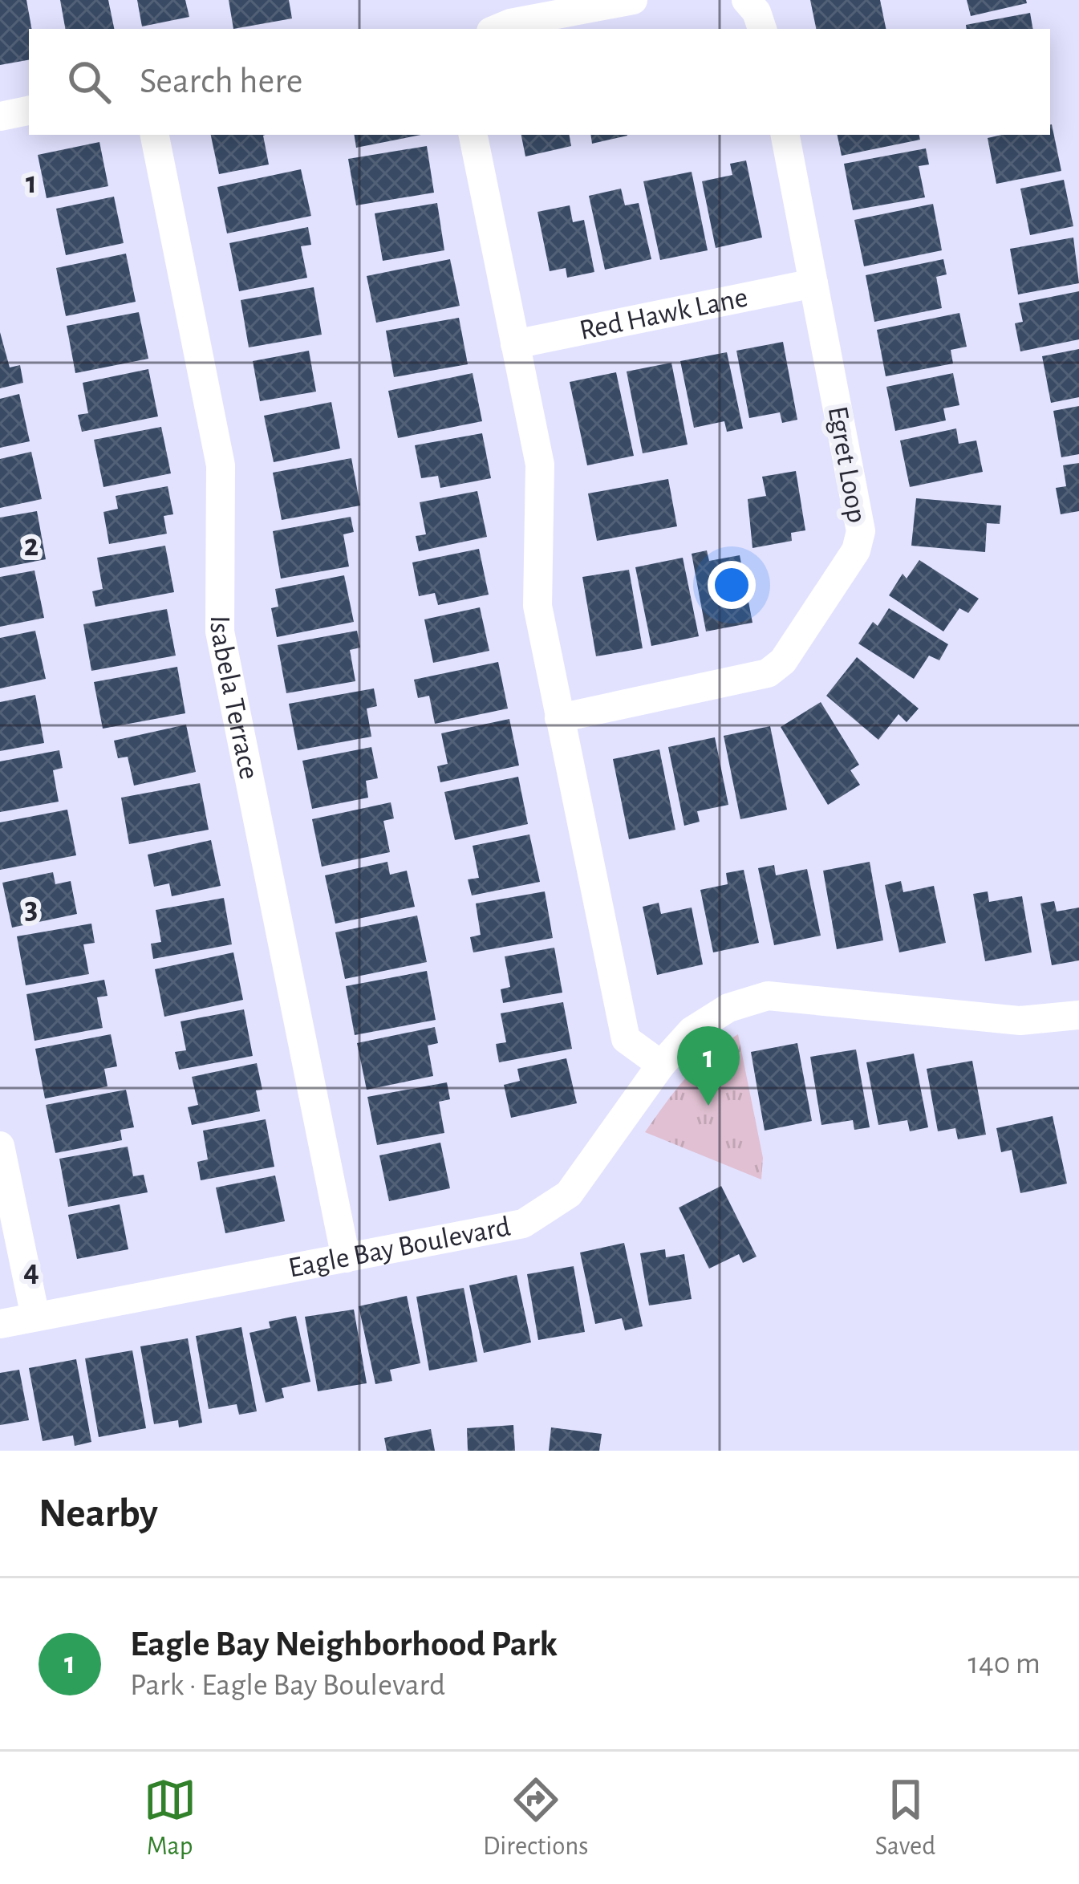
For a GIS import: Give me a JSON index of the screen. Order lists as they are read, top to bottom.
{
  "streets": {
    "street": [
      "Red Hawk Lane",
      "Egret Loop",
      "Isabela Terrace",
      "Eagle Bay Boulevard"
    ]
  },
  "crossings": [
    ["Red Hawk Lane", "Egret Loop"],
    ["Isabela Terrace", "Eagle Bay Boulevard"]
  ],
  "page": {
    "search": "Search here",
    "pins": "1",
    "heading": "Nearby",
    "list": [
      {
        "mark": "1",
        "name": "Eagle Bay Neighborhood Park",
        "note": "Park · Eagle Bay Boulevard",
        "value": "140 m"
      }
    ],
    "nav": ["Map", "Directions", "Saved"]
  },
  "grid": {
    "rows": [
      "1",
      "2",
      "3",
      "4"
    ]
  }
}
